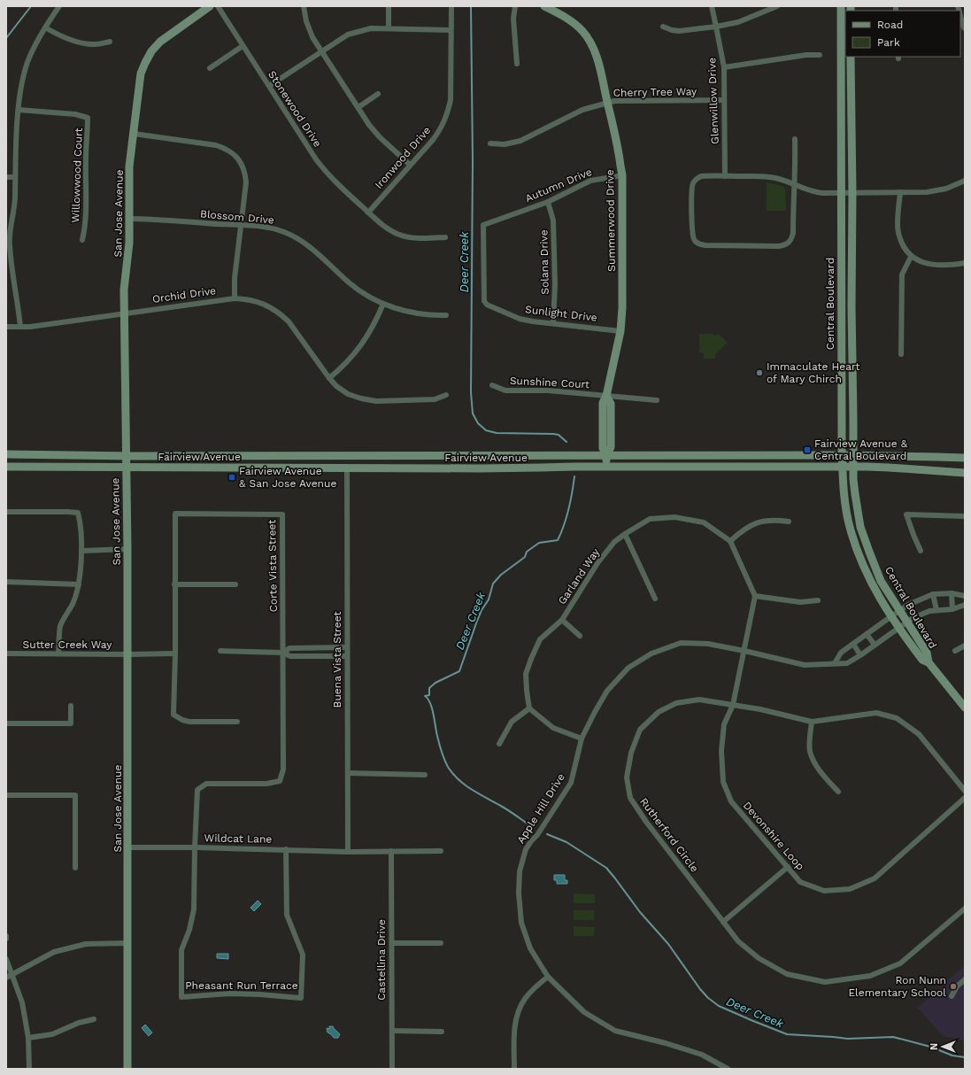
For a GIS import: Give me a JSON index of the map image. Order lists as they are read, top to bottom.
{
  "streets": {
    "street": [
      "Cherry Tree Way",
      "Glenwillow Drive",
      "Stonewood Drive",
      "Ironwood Drive",
      "Willowwood Court",
      "Autumn Drive",
      "San Jose Avenue",
      "Blossom Drive",
      "Summerwood Drive",
      "Solana Drive",
      "Orchid Drive",
      "Central Boulevard",
      "Sunlight Drive",
      "Sunshine Court",
      "Fairview Avenue",
      "Corte Vista Street",
      "Garland Way",
      "Sutter Creek Way",
      "Buena Vista Street",
      "Apple Hill Drive",
      "Rutherford Circle",
      "Devonshire Loop",
      "Wildcat Lane",
      "Castellina Drive",
      "Pheasant Run Terrace"
    ]
  },
  "crossings": [
    ["Cherry Tree Way", "Glenwillow Drive"],
    ["Cherry Tree Way", "Summerwood Drive"],
    ["Stonewood Drive", "Ironwood Drive"],
    ["Autumn Drive", "Summerwood Drive"],
    ["Autumn Drive", "Solana Drive"],
    ["Autumn Drive", "Sunlight Drive"],
    ["San Jose Avenue", "Blossom Drive"],
    ["San Jose Avenue", "Orchid Drive"],
    ["San Jose Avenue", "Fairview Avenue"],
    ["San Jose Avenue", "Sutter Creek Way"],
    ["San Jose Avenue", "Wildcat Lane"],
    ["Summerwood Drive", "Sunlight Drive"],
    ["Summerwood Drive", "Sunshine Court"],
    ["Summerwood Drive", "Fairview Avenue"],
    ["Solana Drive", "Sunlight Drive"],
    ["Central Boulevard", "Fairview Avenue"],
    ["Central Boulevard", "Apple Hill Drive"],
    ["Fairview Avenue", "Buena Vista Street"],
    ["Corte Vista Street", "Sutter Creek Way"],
    ["Corte Vista Street", "Wildcat Lane"],
    ["Corte Vista Street", "Pheasant Run Terrace"],
    ["Buena Vista Street", "Wildcat Lane"],
    ["Apple Hill Drive", "Devonshire Loop"],
    ["Rutherford Circle", "Devonshire Loop"],
    ["Wildcat Lane", "Castellina Drive"],
    ["Wildcat Lane", "Pheasant Run Terrace"]
  ],
  "water": ["Deer Creek"],
  "places": {
    "other": ["Immaculate Heart of Mary Chirch", "Ron Nunn Elementary School"],
    "transit": ["Fairview Avenue & Central Boulevard", "Fairview Avenue & San Jose Avenue"]
  },
  "legend": ["Road", "Park"],
  "north": "left"
}
